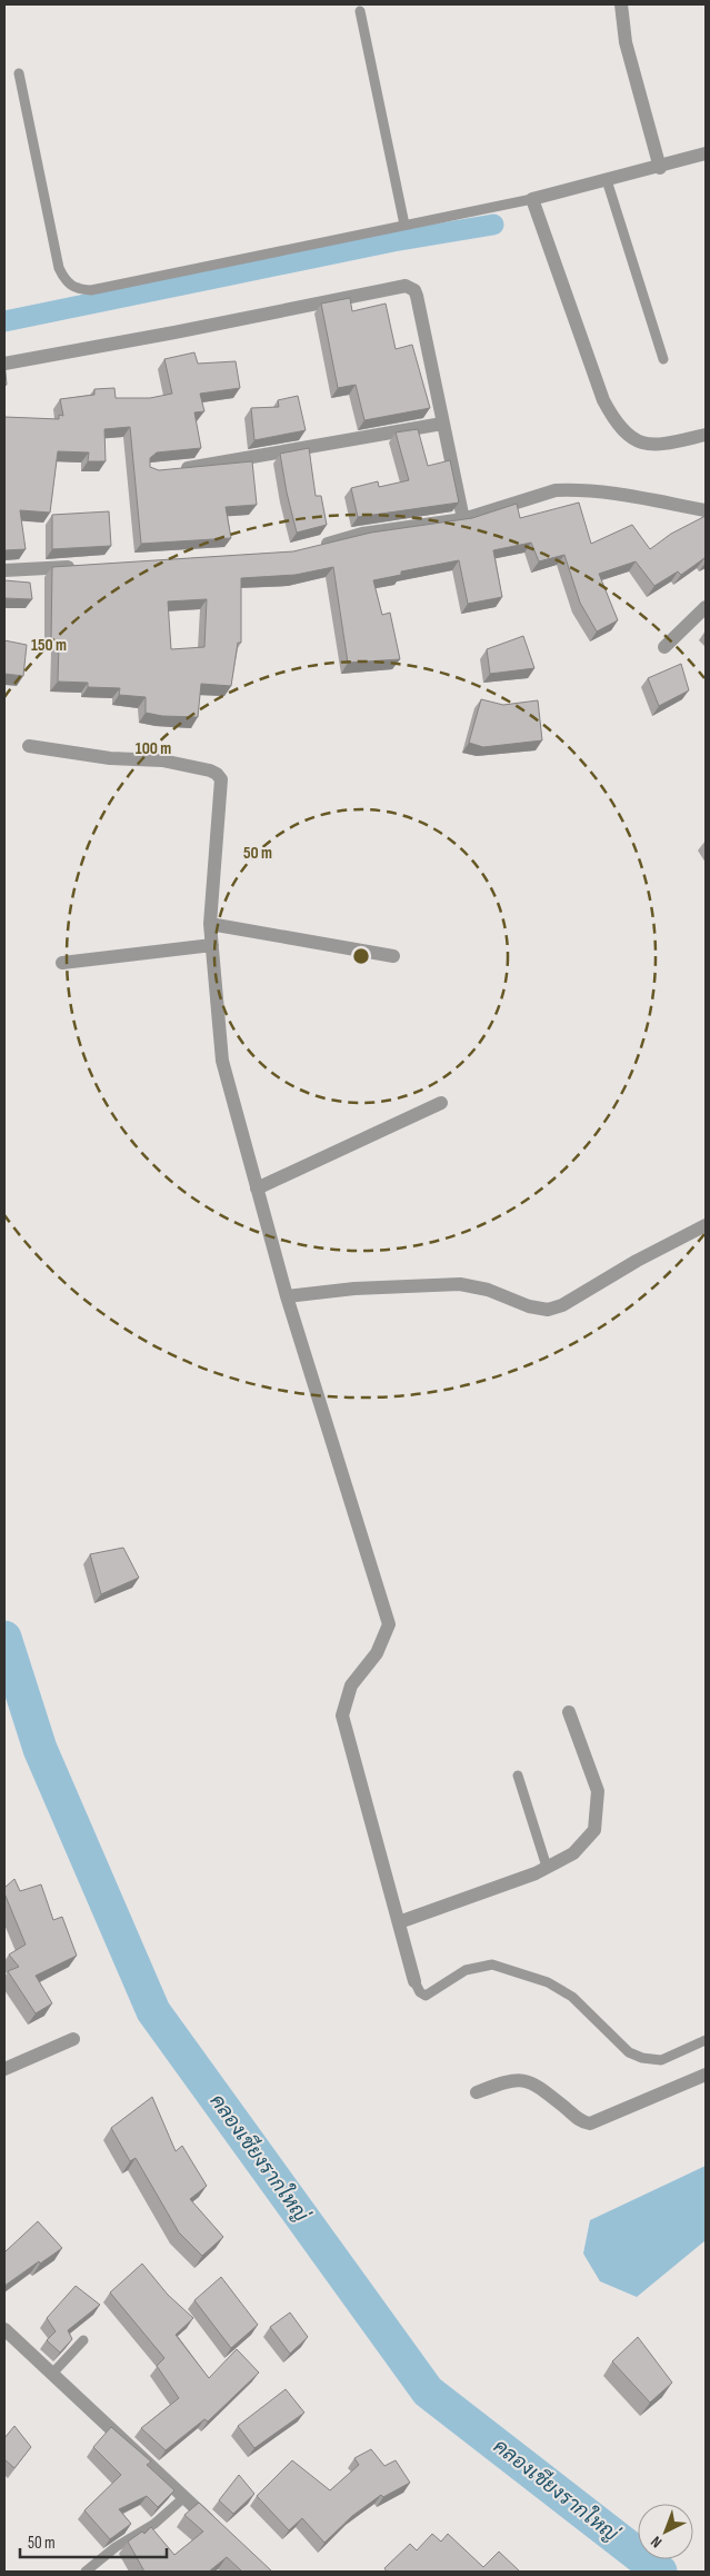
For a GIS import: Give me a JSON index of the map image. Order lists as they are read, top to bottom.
{
  "water": ["คลองเชียงรากใหญ่"],
  "scale_bar": "50 m",
  "north": "bottom left",
  "rings": ["150 m", "100 m", "50 m"]
}
